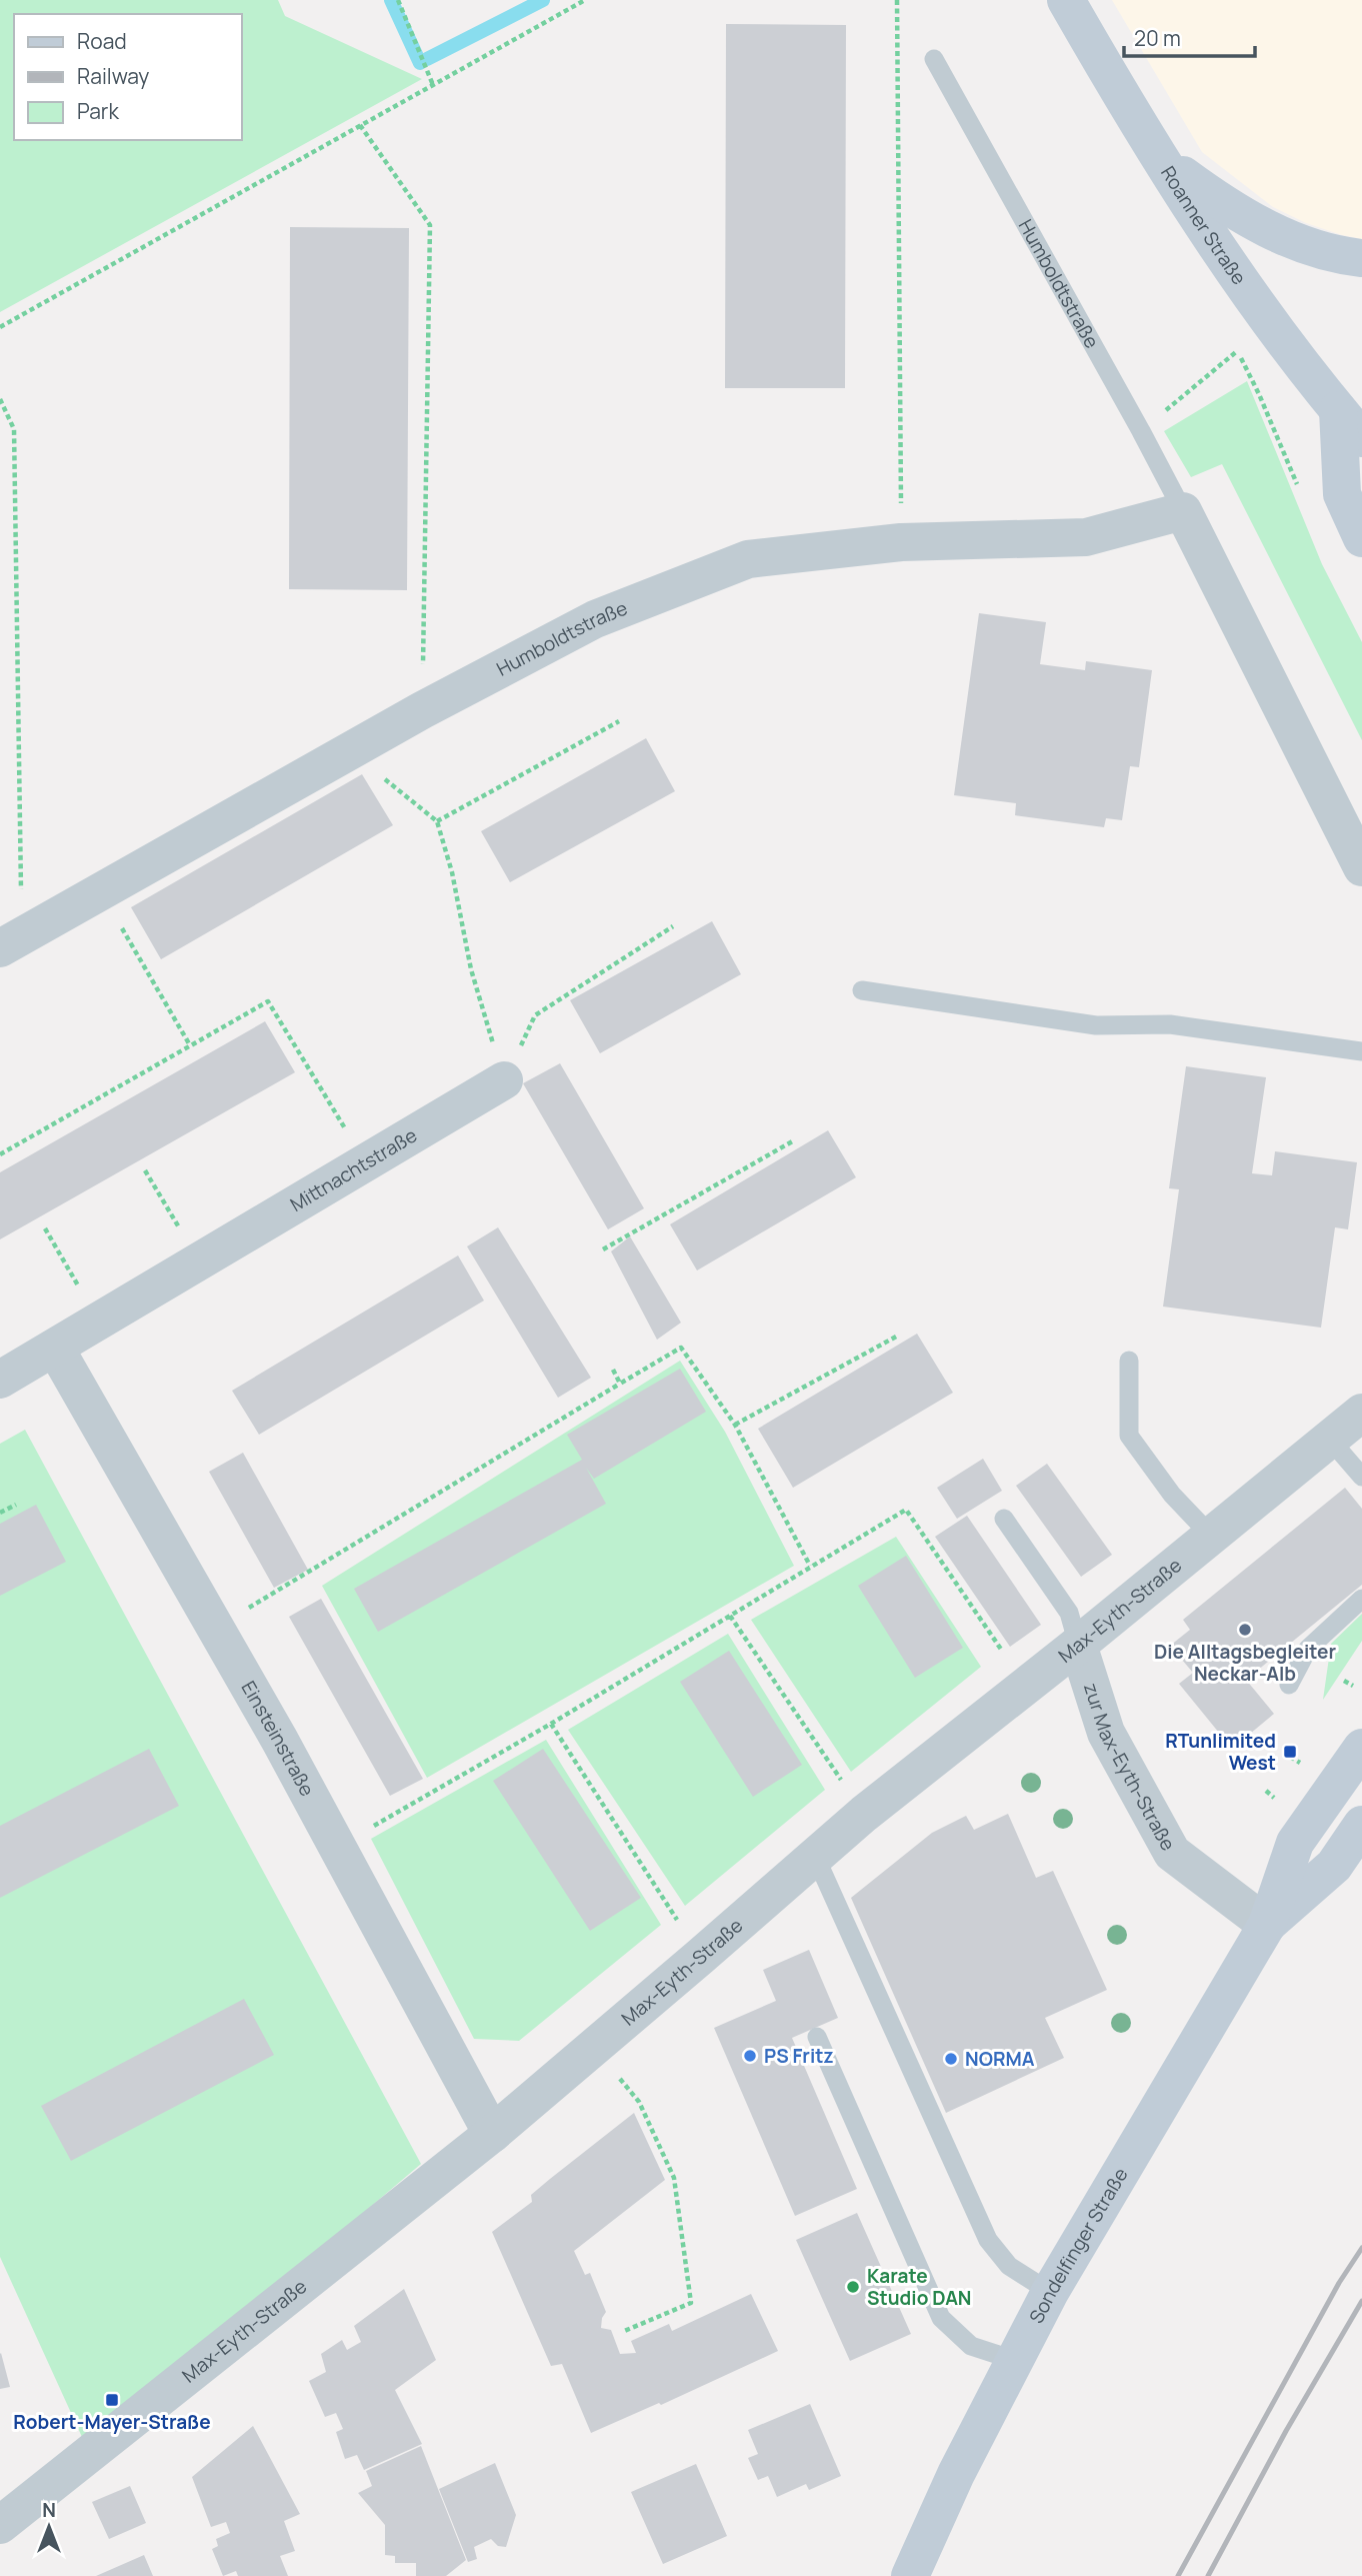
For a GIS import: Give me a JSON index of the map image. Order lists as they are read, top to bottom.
{
  "streets": {
    "main road": ["Roanner Straße", "Sondelfinger Straße"],
    "street": [
      "Humboldtstraße",
      "Mittnachtstraße",
      "Max-Eyth-Straße",
      "Einsteinstraße",
      "zur Max-Eyth-Straße"
    ]
  },
  "crossings": [
    ["Mittnachtstraße", "Einsteinstraße"],
    ["Max-Eyth-Straße", "Einsteinstraße"],
    ["Max-Eyth-Straße", "zur Max-Eyth-Straße"],
    ["zur Max-Eyth-Straße", "Sondelfinger Straße"]
  ],
  "places": {
    "other": [
      "Die Alltagsbegleiter Neckar-Alb",
      "PS Fritz",
      "NORMA",
      "Karate Studio DAN"
    ],
    "transit": ["RTunlimited West", "Robert-Mayer-Straße"]
  },
  "legend": ["Road", "Railway", "Park"],
  "scale_bar": "20 m",
  "north": "top"
}
